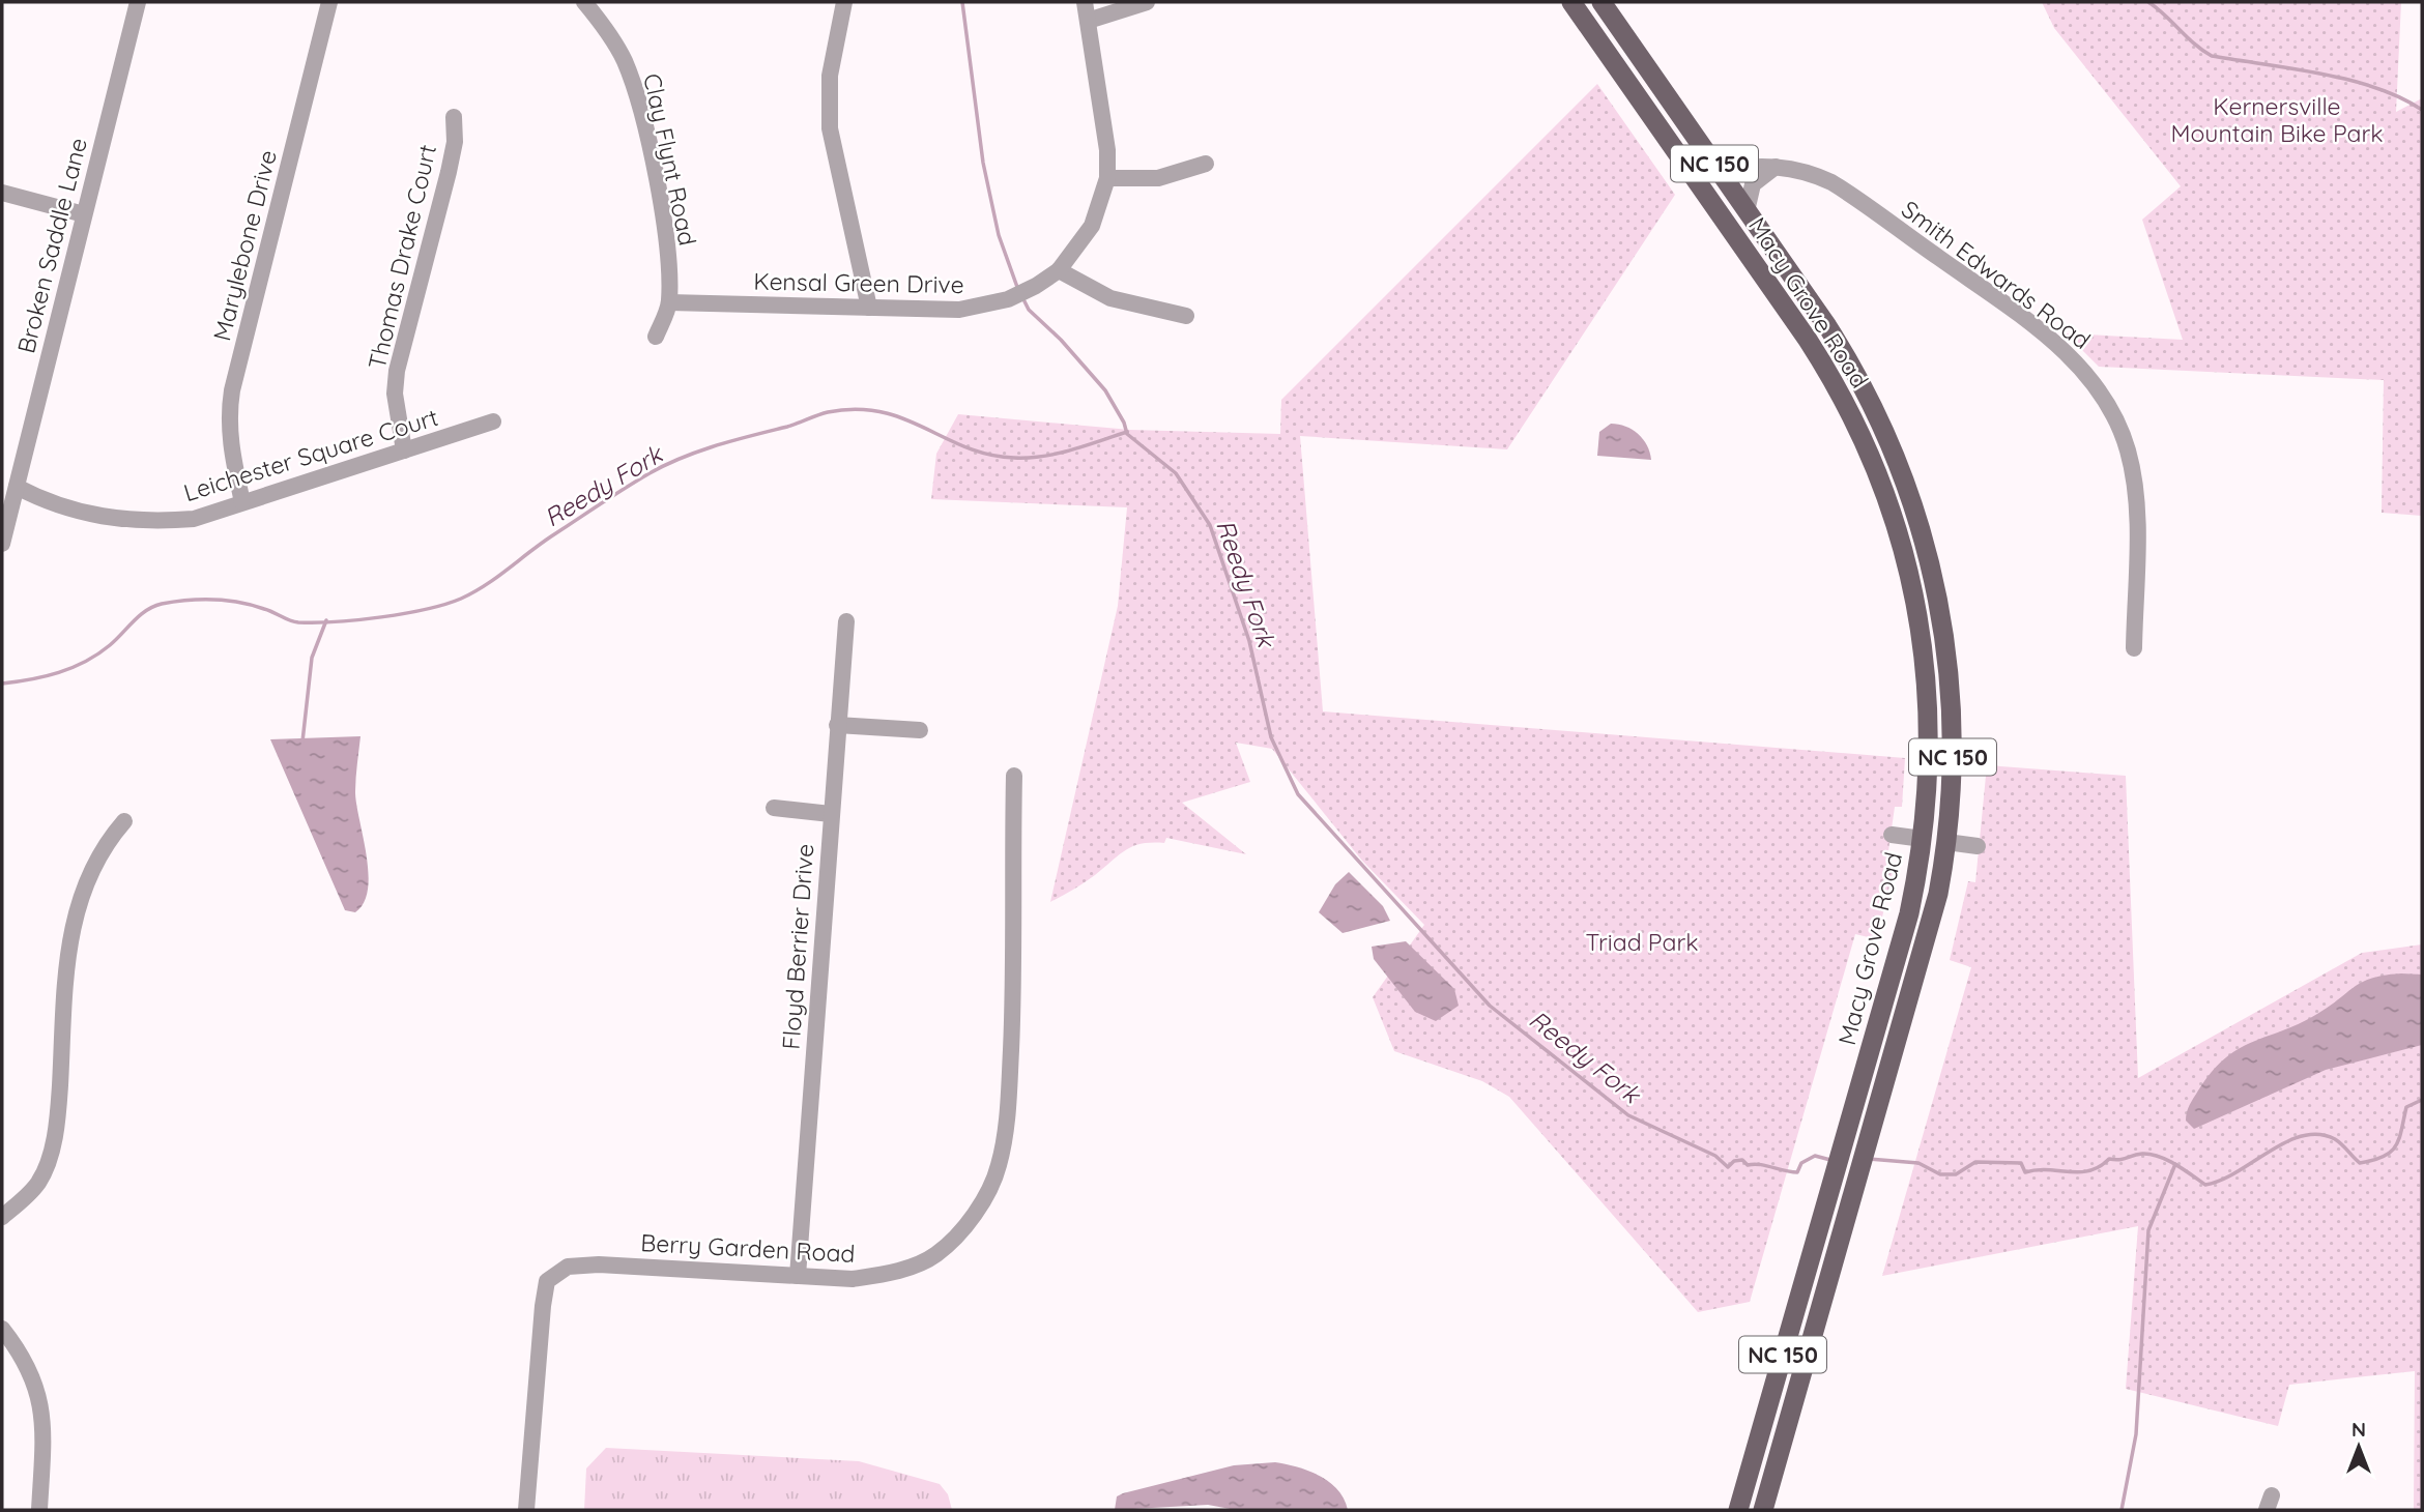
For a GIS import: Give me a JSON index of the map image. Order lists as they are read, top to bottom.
{
  "streets": {
    "main road": ["NC 150", "Macy Grove Road"],
    "street": [
      "Clay Flynt Road",
      "Broken Saddle Lane",
      "Marylebone Drive",
      "Thomas Drake Court",
      "Smith Edwards Road",
      "Kensal Green Drive",
      "Leichester Square Court",
      "Floyd Berrier Drive",
      "Berry Garden Road"
    ]
  },
  "crossings": [
    ["Clay Flynt Road", "Kensal Green Drive"],
    ["Broken Saddle Lane", "Leichester Square Court"],
    ["Marylebone Drive", "Leichester Square Court"],
    ["Thomas Drake Court", "Leichester Square Court"],
    ["Smith Edwards Road", "Macy Grove Road"],
    ["Floyd Berrier Drive", "Berry Garden Road"]
  ],
  "water": ["Reedy Fork"],
  "parks": ["Kernersville Mountain Bike Park", "Triad Park"],
  "north": "top"
}
